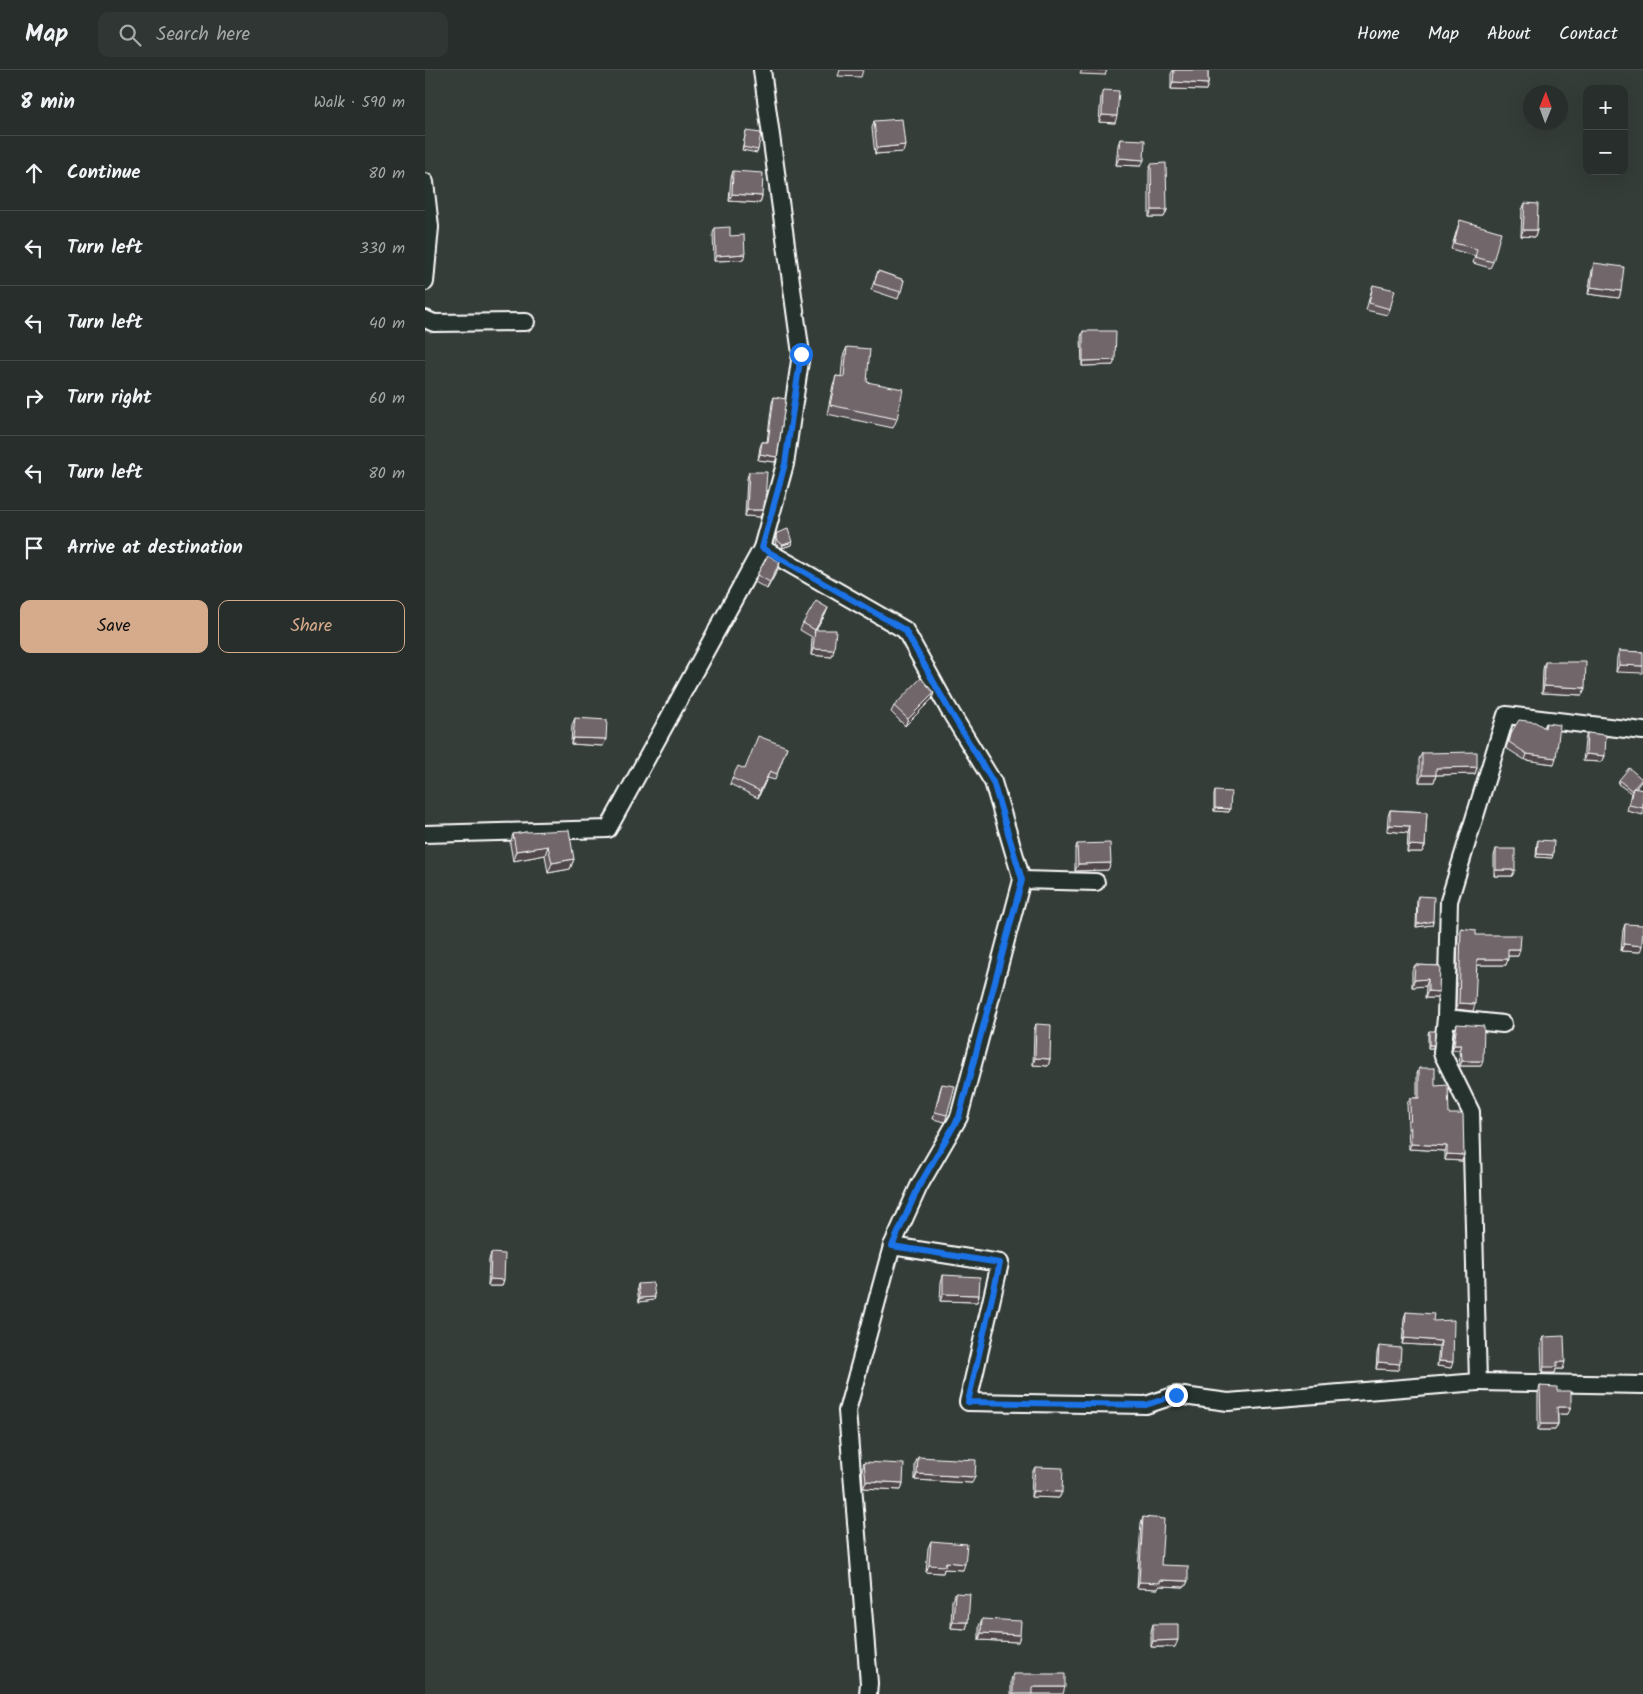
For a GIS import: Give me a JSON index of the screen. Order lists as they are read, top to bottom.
{
  "north": "top",
  "page": {
    "header": "Map",
    "search": "Search here",
    "nav": [
      "Home",
      "Map",
      "About",
      "Contact"
    ],
    "heading": ["8 min", "Walk · 590 m"],
    "map_buttons": ["+", "−"],
    "list": [
      ["Continue", "80 m"],
      ["Turn left", "330 m"],
      ["Turn left", "40 m"],
      ["Turn right", "60 m"],
      ["Turn left", "80 m"],
      "Arrive at destination"
    ],
    "buttons": ["Save", "Share"]
  }
}
